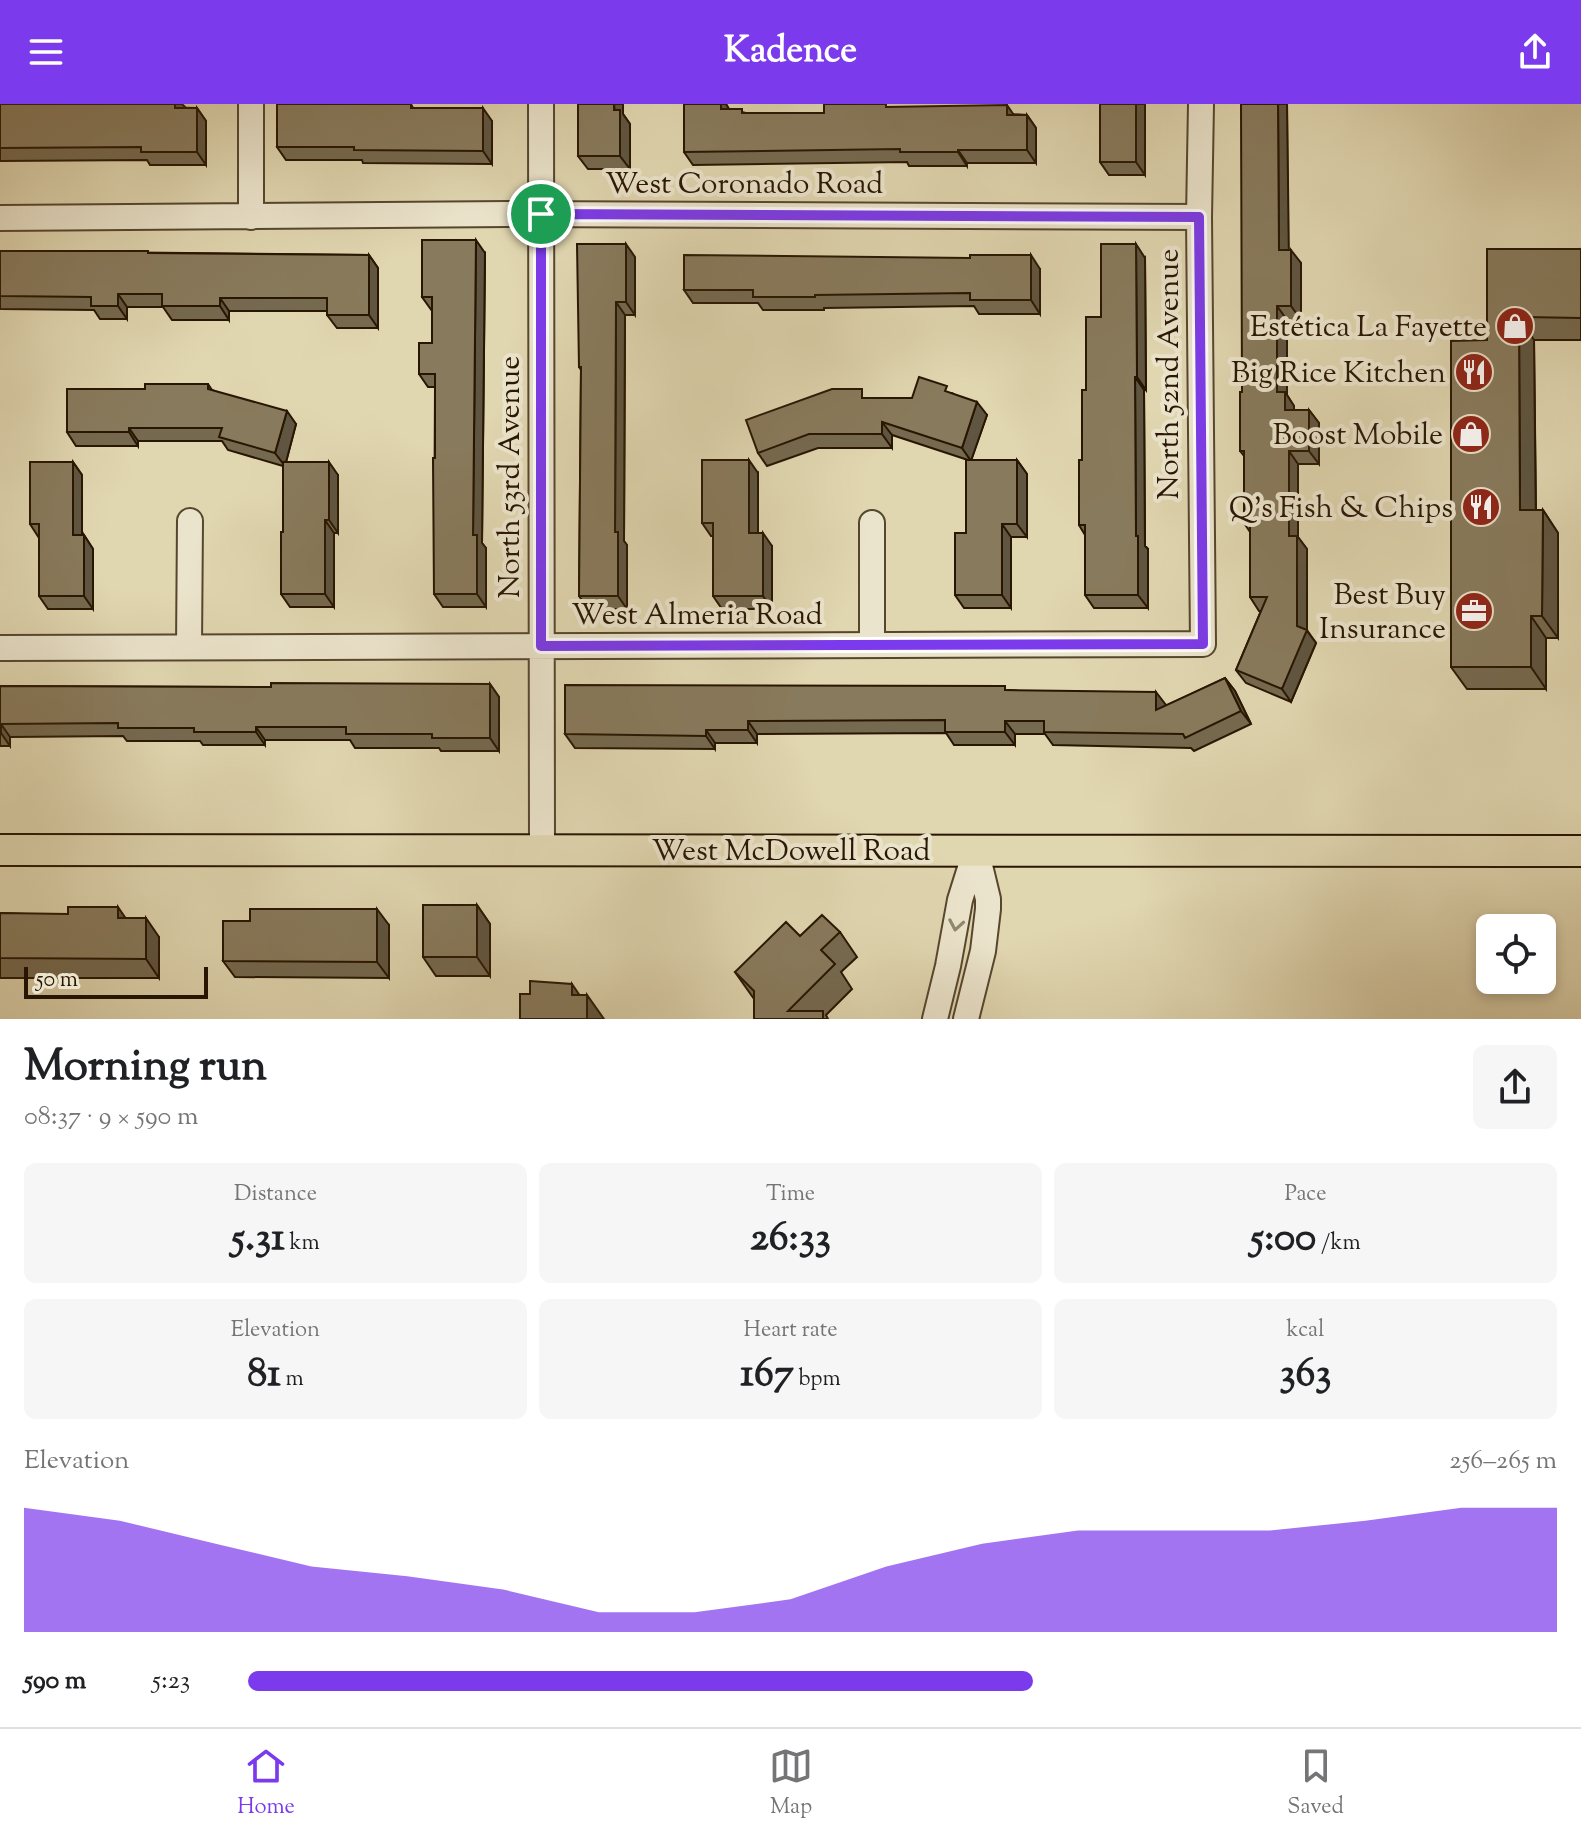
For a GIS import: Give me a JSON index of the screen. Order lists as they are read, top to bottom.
{
  "streets": {
    "main road": ["West McDowell Road"],
    "street": [
      "West Coronado Road",
      "North 52nd Avenue",
      "North 53rd Avenue",
      "West Almeria Road"
    ]
  },
  "crossings": [
    ["West Coronado Road", "North 52nd Avenue"],
    ["West Coronado Road", "North 53rd Avenue"],
    ["North 52nd Avenue", "West Almeria Road"],
    ["North 53rd Avenue", "West Almeria Road"],
    ["North 53rd Avenue", "West McDowell Road"]
  ],
  "places": {
    "shop": ["Estética La Fayette", "Boost Mobile"],
    "restaurant": ["Big Rice Kitchen", "Q's Fish & Chips"],
    "office": ["Best Buy Insurance"]
  },
  "scale_bar": "50 m",
  "page": {
    "header": "Kadence",
    "scale": "50 m",
    "heading": ["Morning run", "08:37 · 9 × 590 m"],
    "stats": [
      ["Distance", "5.31 km"],
      ["Time", "26:33"],
      ["Pace", "5:00 /km"],
      ["Elevation", "81 m"],
      ["Heart rate", "167 bpm"],
      ["kcal", "363"]
    ],
    "chart": ["Elevation", "256–265 m"],
    "list": [
      {
        "name": "590 m",
        "note": "5:23"
      }
    ],
    "tabs": ["Home", "Map", "Saved"]
  }
}
